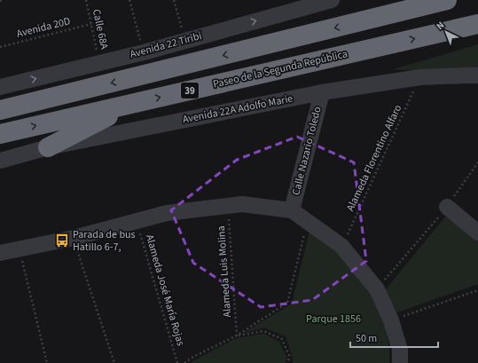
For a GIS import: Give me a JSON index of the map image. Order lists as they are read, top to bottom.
{
  "streets": {
    "highway": ["Paseo de la Segunda República", "39"],
    "street": ["Avenida 22 Tiribí", "Avenida 22A Adolfo Marie", "Calle Nazario Toledo"],
    "path": [
      "Avenida 20D",
      "Calle 68A",
      "Alameda Florentino Alfaro",
      "Alameda Luis Molina",
      "Alameda José María Rojas"
    ]
  },
  "crossings": [
    ["Avenida 20D", "Calle 68A"],
    ["Calle 68A", "Avenida 22 Tiribí"],
    ["Avenida 22A Adolfo Marie", "Calle Nazario Toledo"],
    ["Avenida 22A Adolfo Marie", "Alameda Florentino Alfaro"]
  ],
  "one_way": ["Avenida 22 Tiribí"],
  "parks": ["Parque 1856"],
  "places": {
    "bus stop": ["Parada de bus Hatillo 6-7,"]
  },
  "scale_bar": "50 m",
  "north": "top left"
}
